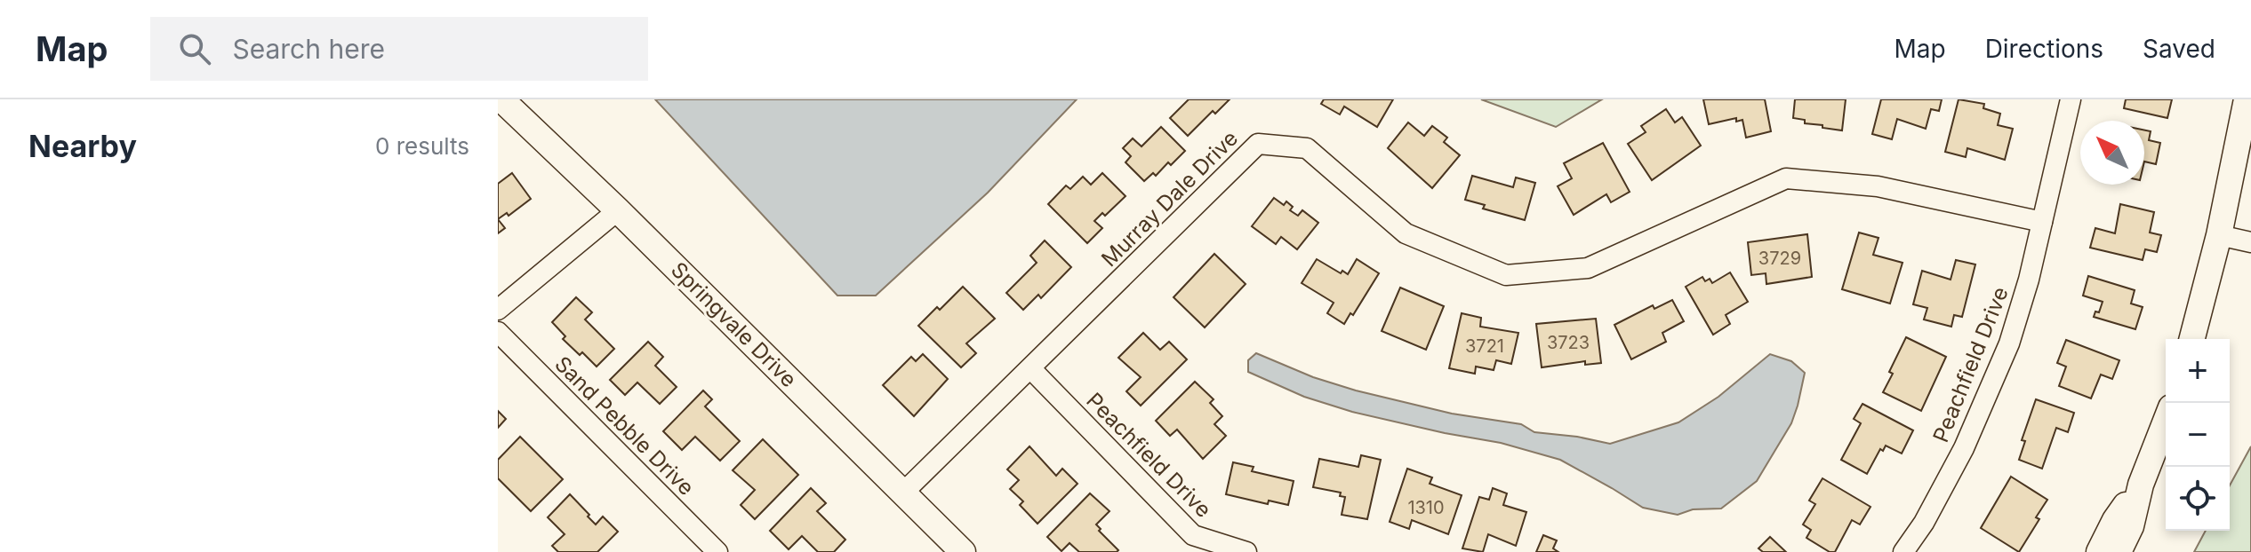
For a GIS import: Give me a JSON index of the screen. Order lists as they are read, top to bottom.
{
  "streets": {
    "street": [
      "Murray Dale Drive",
      "Springvale Drive",
      "Peachfield Drive",
      "Sand Pebble Drive"
    ]
  },
  "crossings": [
    ["Murray Dale Drive", "Springvale Drive"],
    ["Murray Dale Drive", "Peachfield Drive"]
  ],
  "house_numbers": [
    "3729",
    "3723",
    "3721",
    "1310"
  ],
  "north": "top left",
  "page": {
    "header": "Map",
    "search": "Search here",
    "nav": ["Map", "Directions", "Saved"],
    "heading": ["Nearby", "0 results"],
    "map_buttons": ["+", "−"]
  }
}
